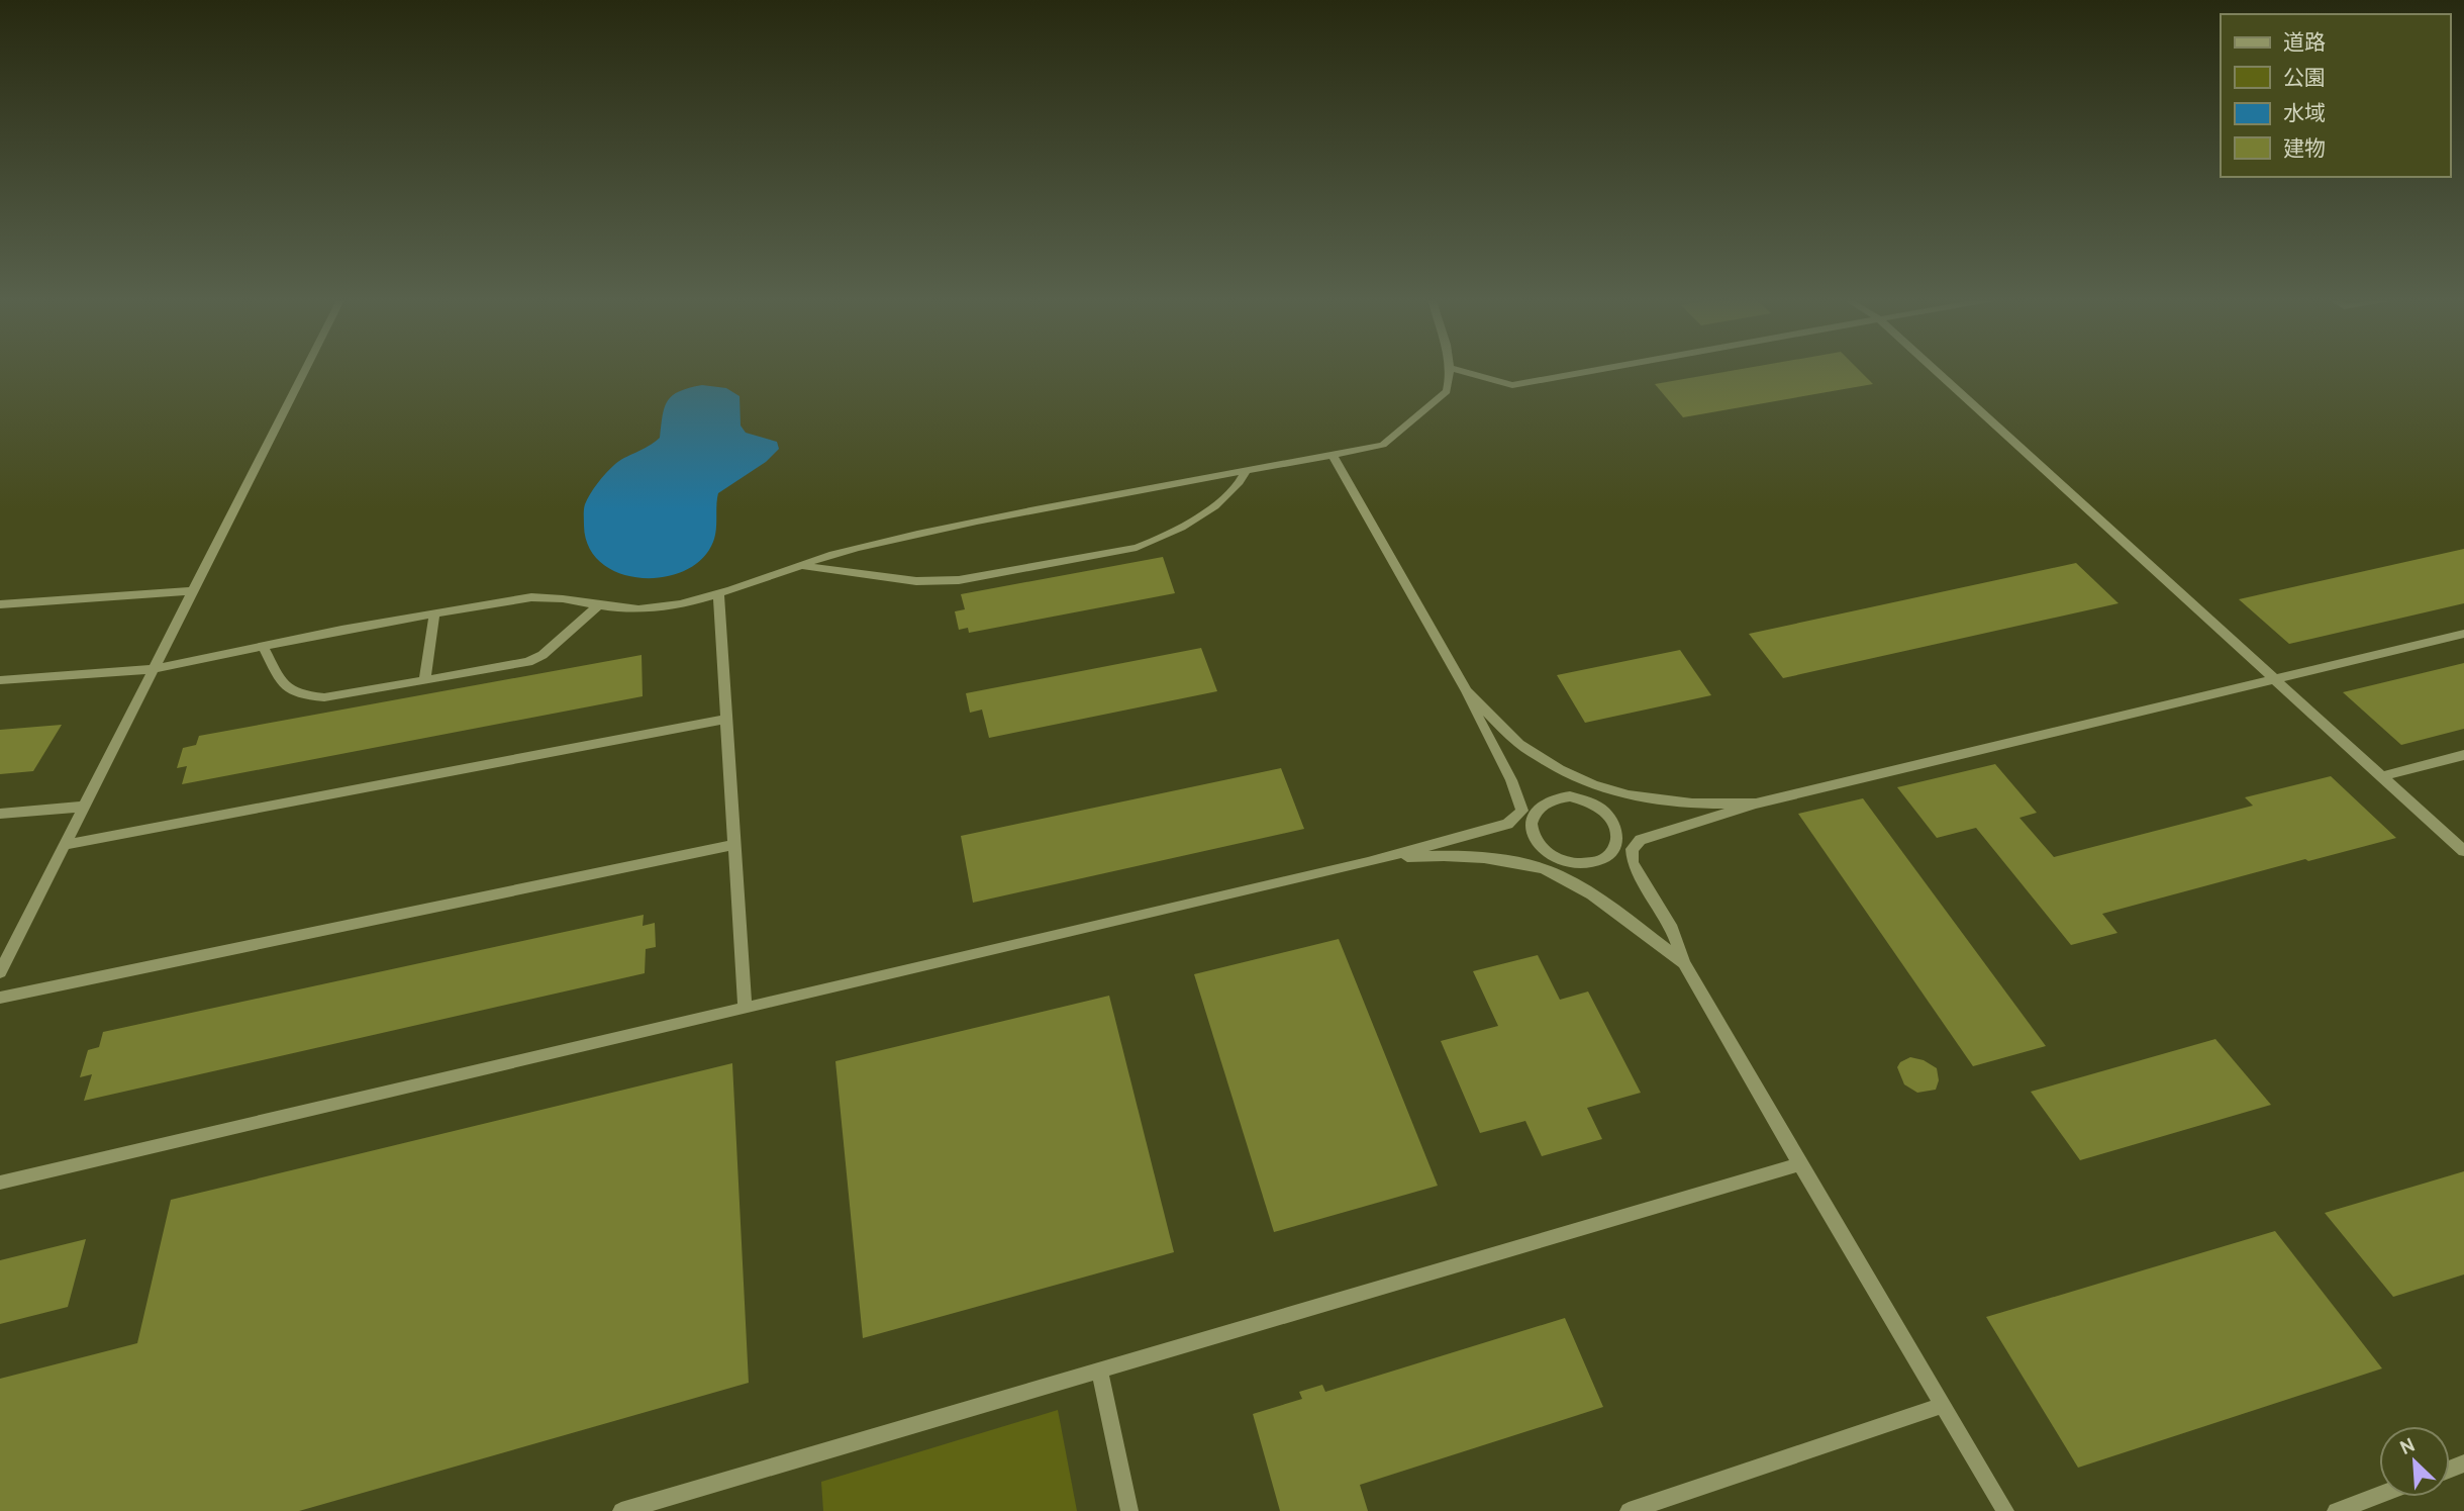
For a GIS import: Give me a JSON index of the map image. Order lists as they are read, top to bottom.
{
  "legend": [
    "道路",
    "公園",
    "水域",
    "建物"
  ],
  "north": "top left"
}
